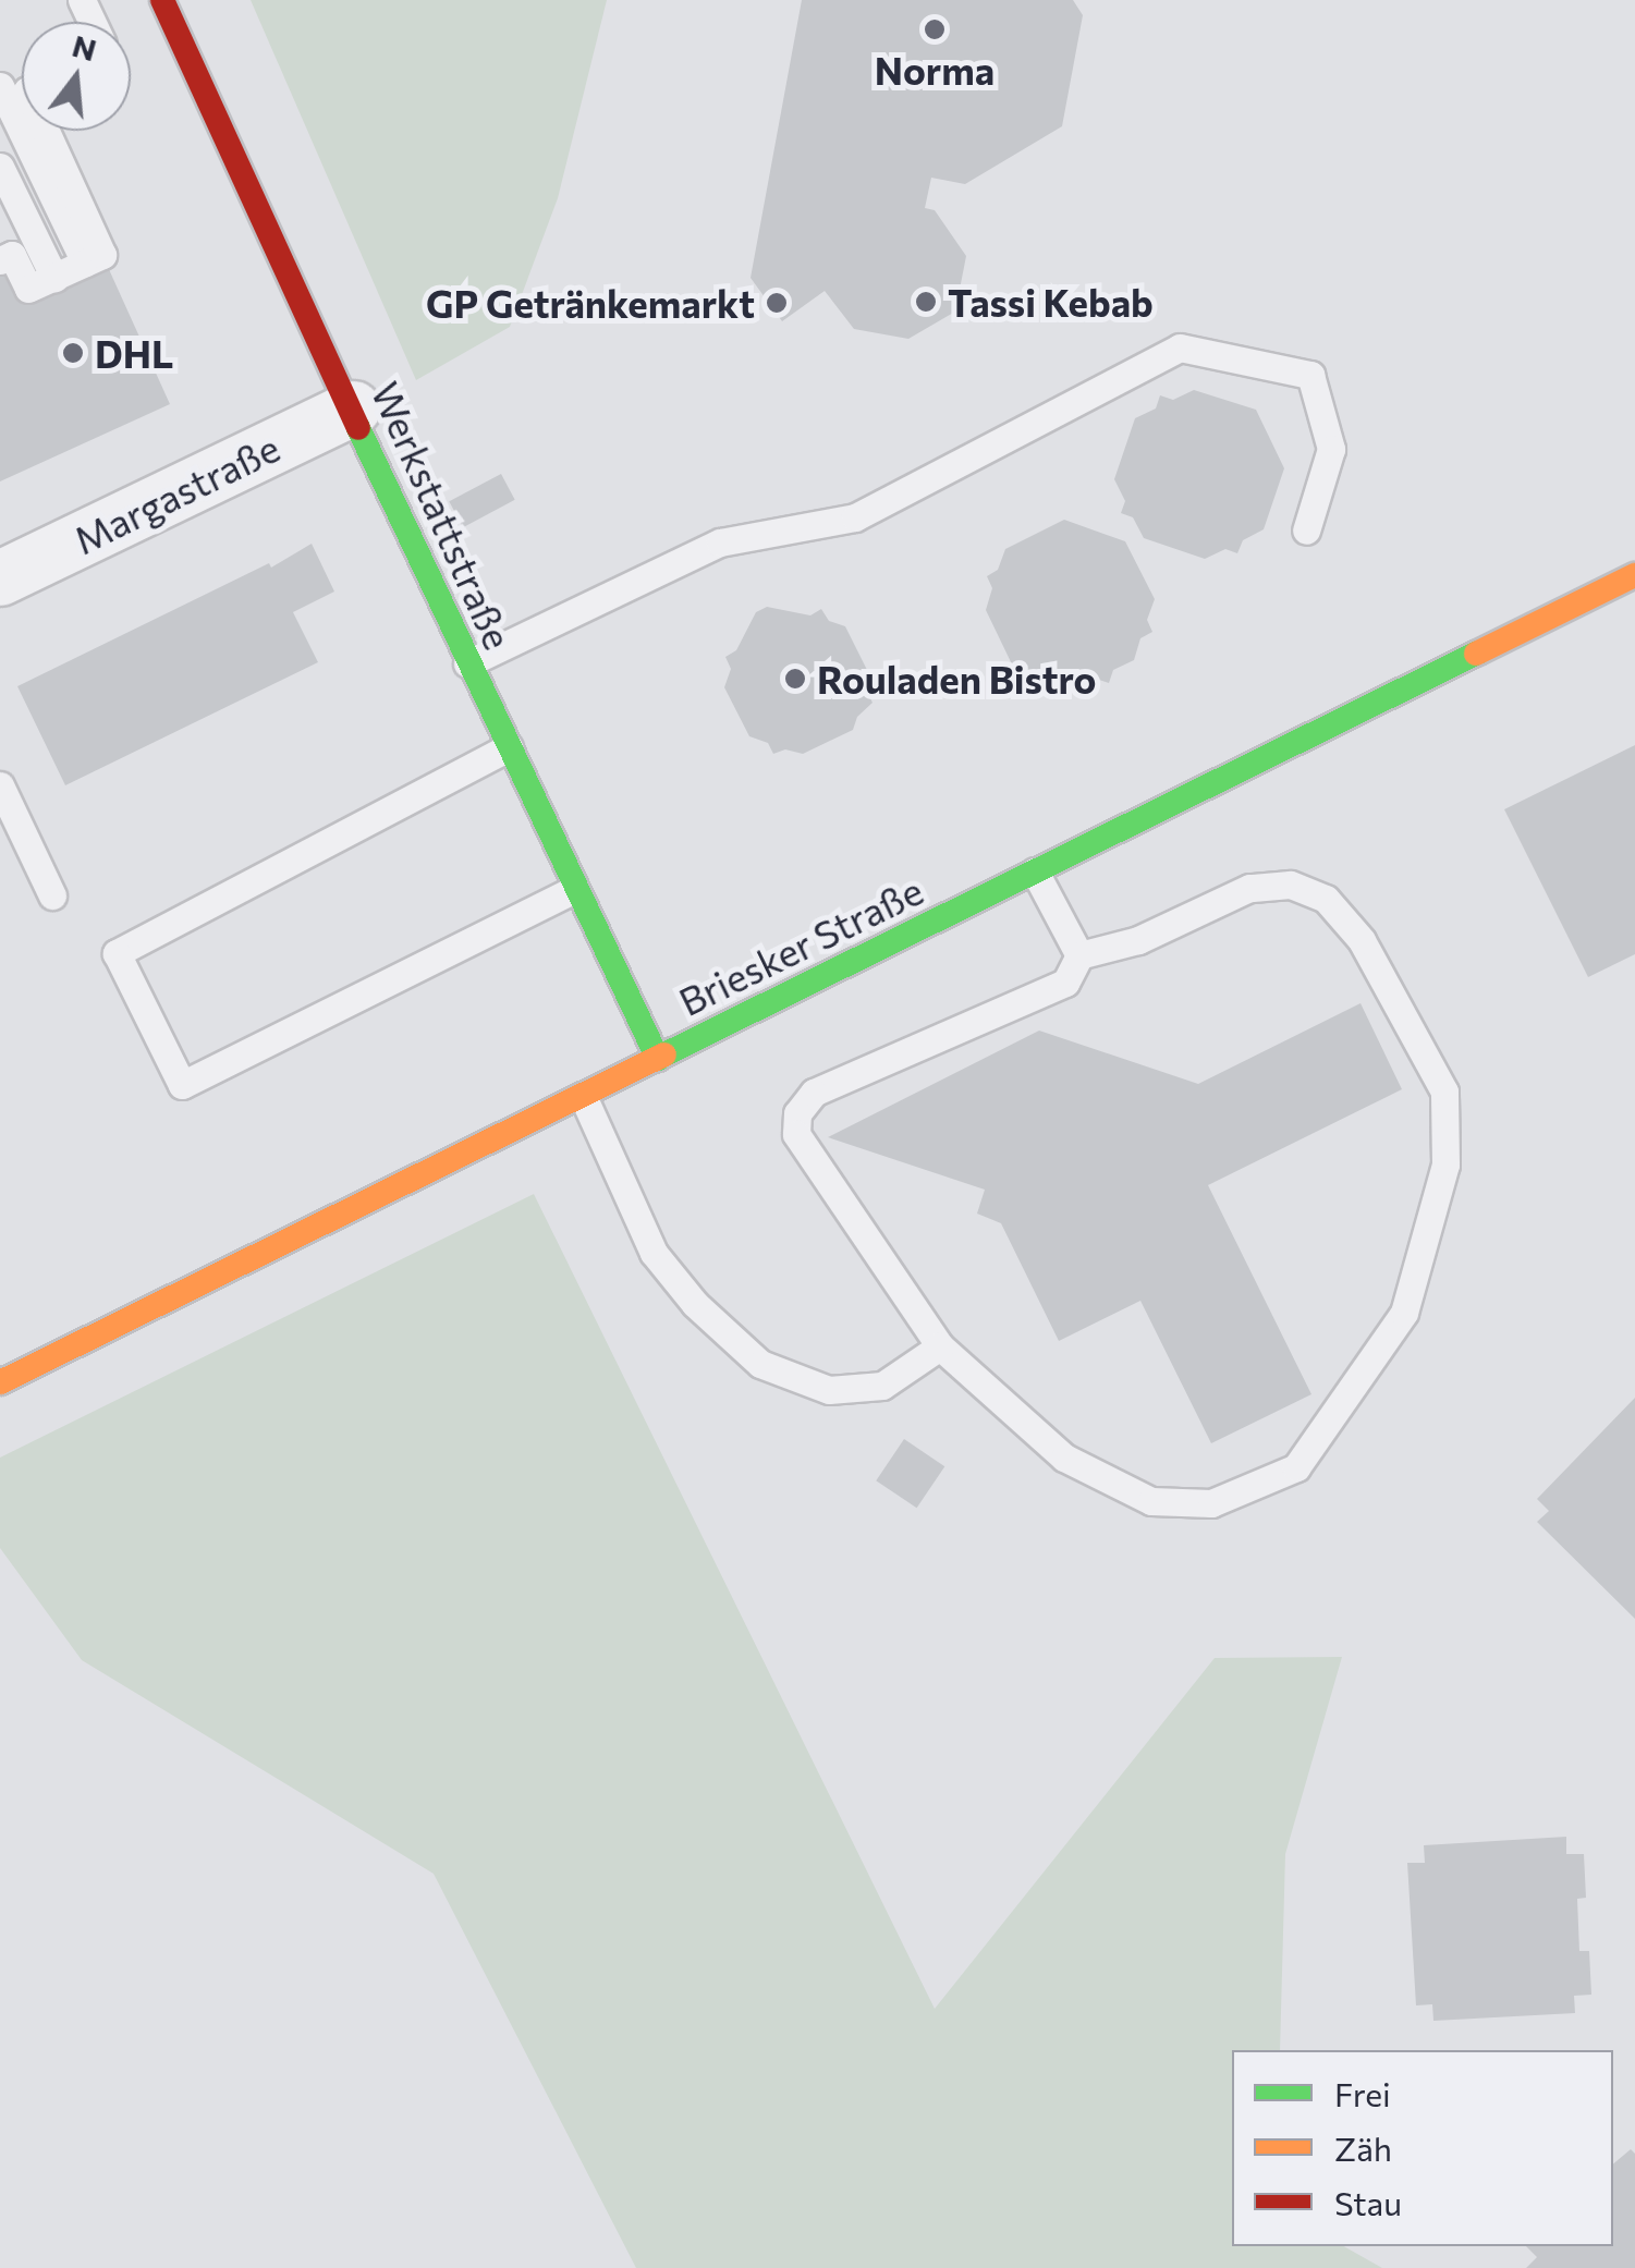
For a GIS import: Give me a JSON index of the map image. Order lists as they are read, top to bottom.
{
  "streets": {
    "main road": ["Werkstattstraße", "Briesker Straße"],
    "street": ["Margastraße"]
  },
  "crossings": [
    ["Margastraße", "Werkstattstraße"],
    ["Werkstattstraße", "Briesker Straße"]
  ],
  "places": [
    "Norma",
    "Tassi Kebab",
    "GP Getränkemarkt",
    "DHL",
    "Rouladen Bistro"
  ],
  "legend": ["Frei", "Zäh", "Stau"],
  "north": "top"
}
